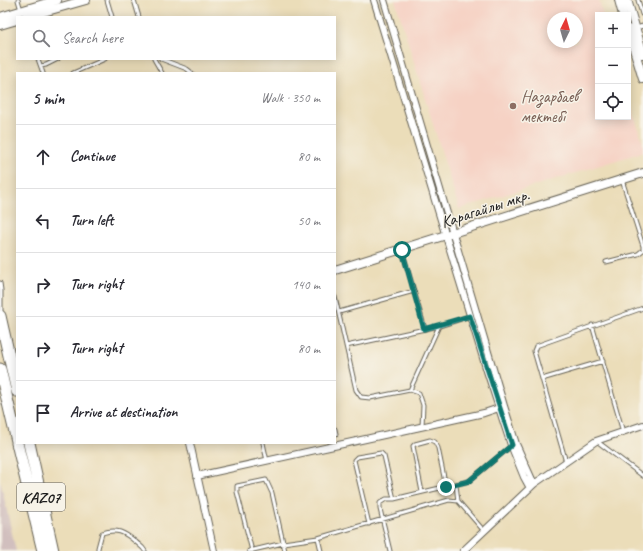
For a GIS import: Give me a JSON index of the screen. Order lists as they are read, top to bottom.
{
  "streets": {
    "highway": ["KAZ07"],
    "street": ["Карагайлы мкр."]
  },
  "places": ["Назарбаев мектебі"],
  "north": "top",
  "page": {
    "map_buttons": ["+", "−"],
    "search": "Search here",
    "heading": ["5 min", "Walk · 350 m"],
    "list": [
      ["Continue", "80 m"],
      ["Turn left", "50 m"],
      ["Turn right", "140 m"],
      ["Turn right", "80 m"],
      "Arrive at destination"
    ]
  }
}
